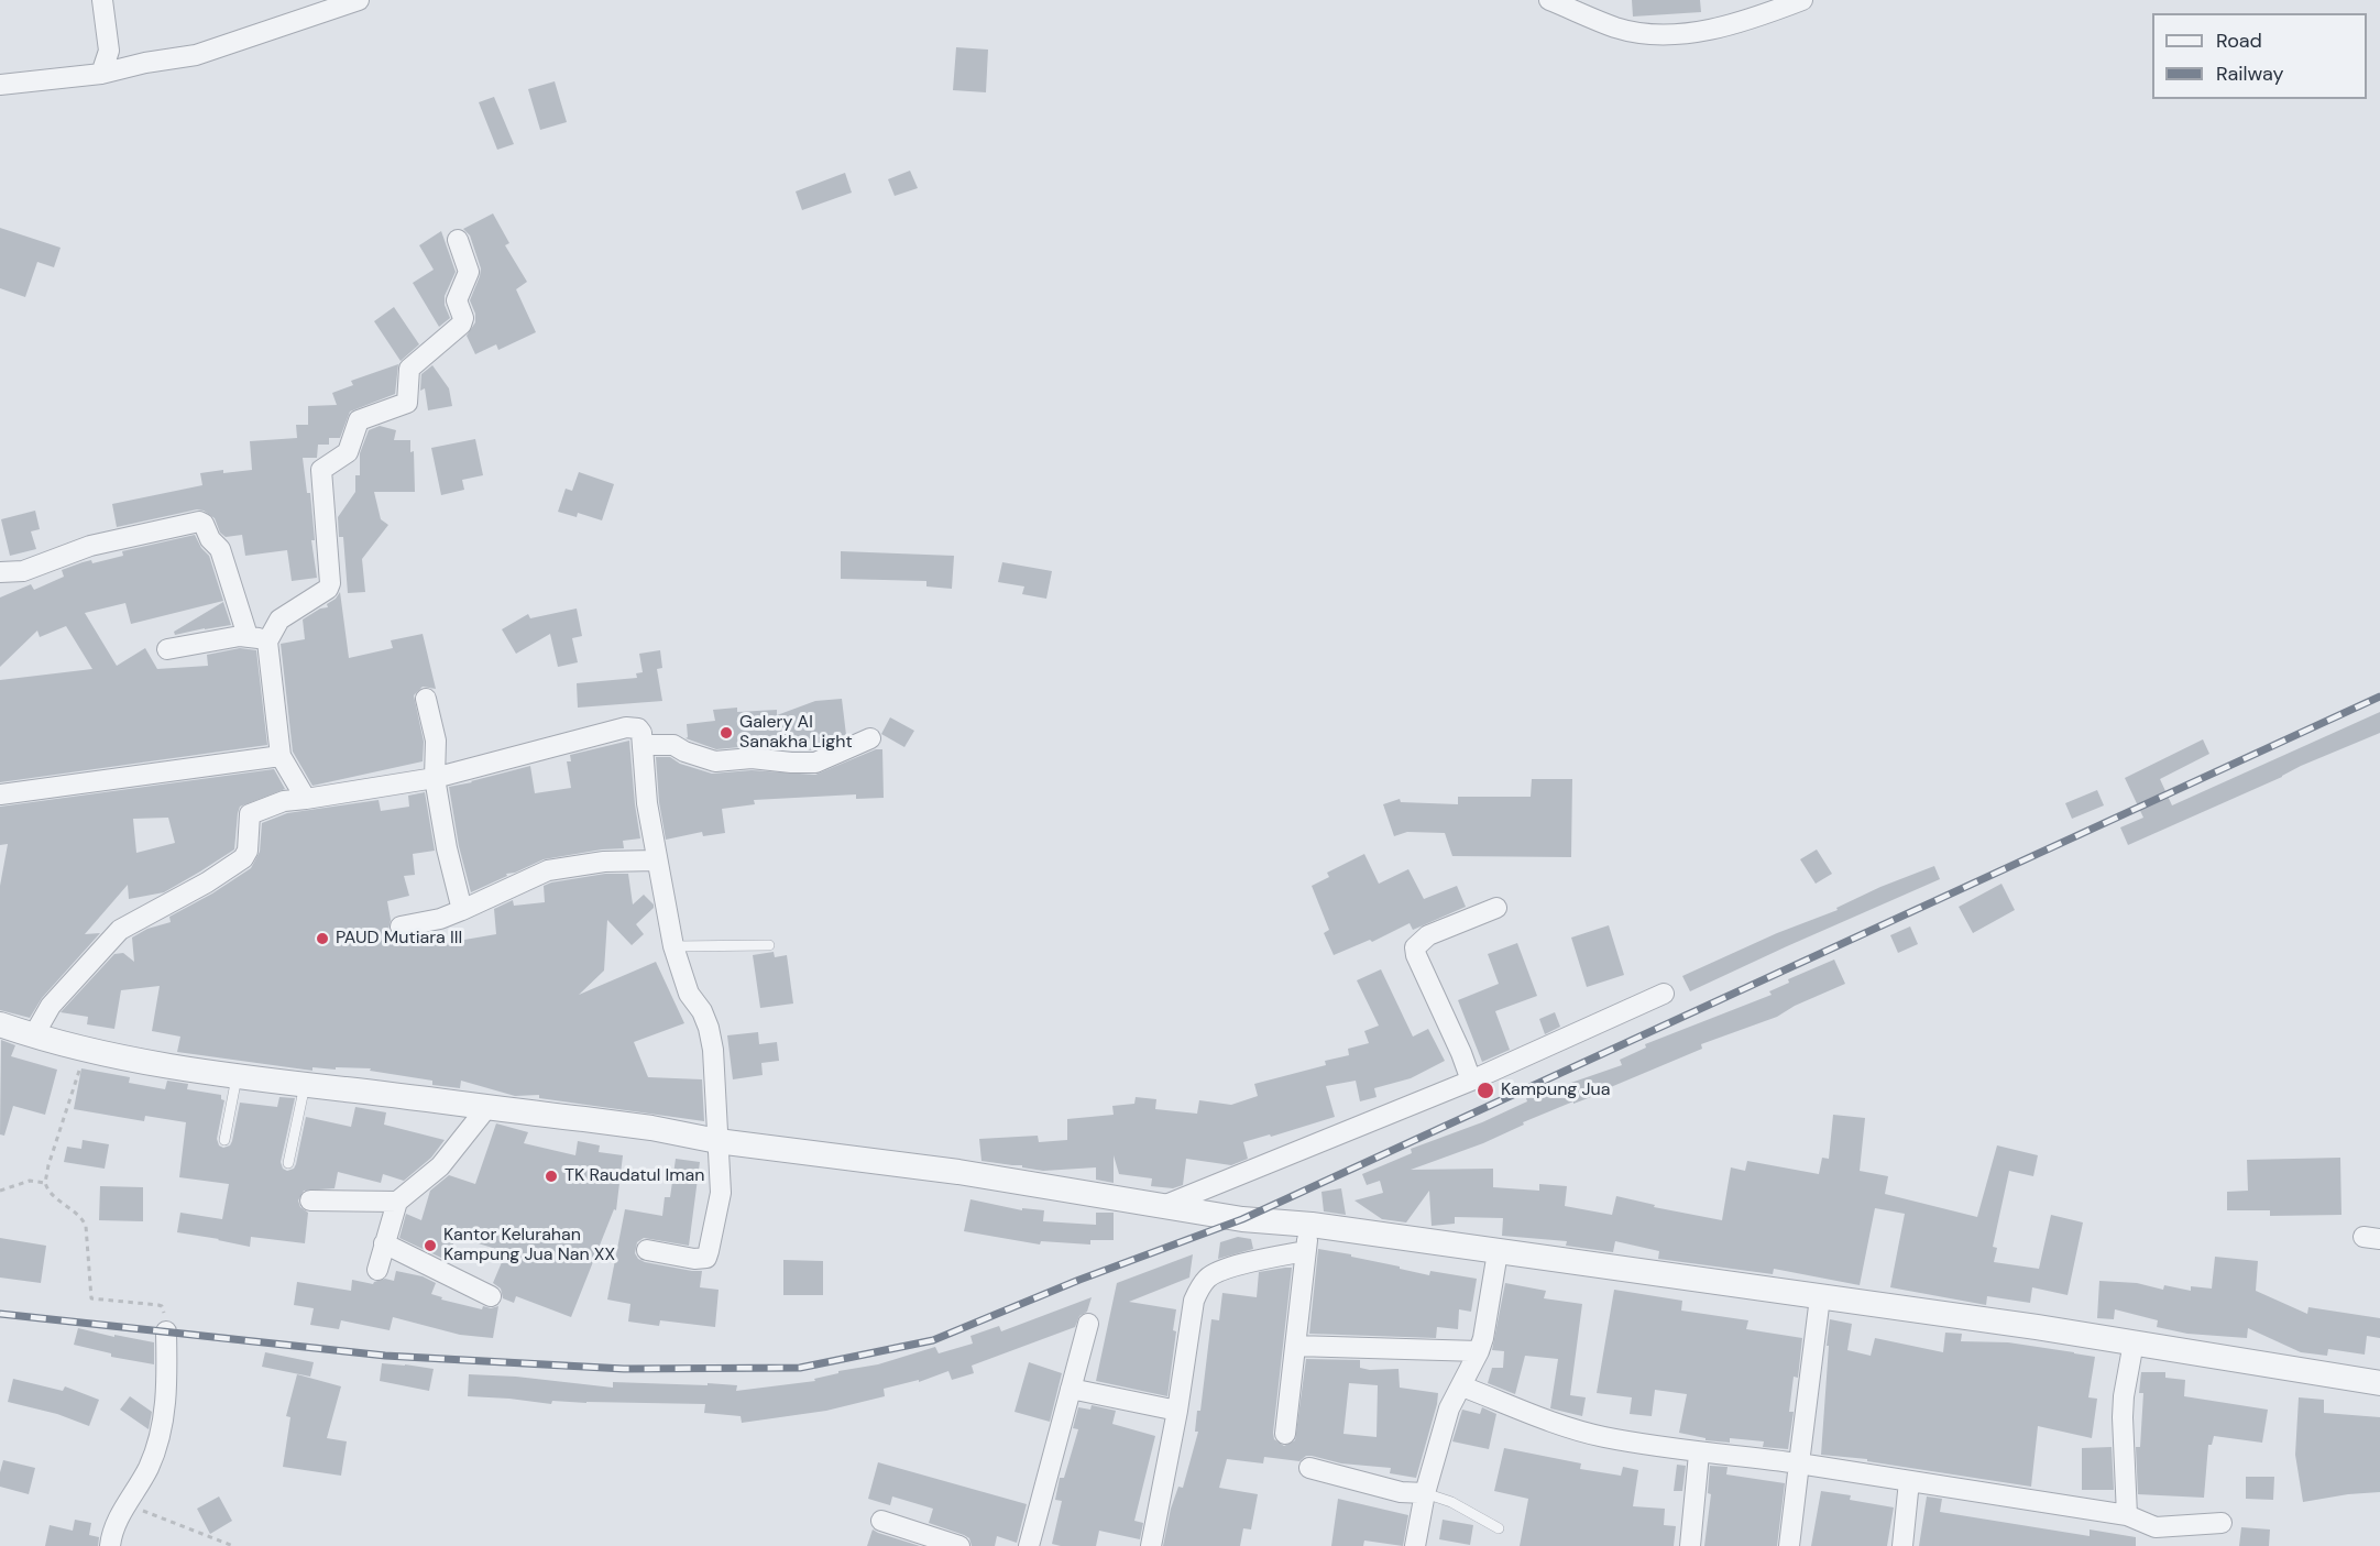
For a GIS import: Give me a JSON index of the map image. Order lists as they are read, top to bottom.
{
  "places": [
    "Galery Al Sanakha Light",
    "PAUD Mutiara III",
    "Kampung Jua",
    "TK Raudatul Iman",
    "Kantor Kelurahan Kampung Jua Nan XX"
  ],
  "legend": ["Road", "Railway"]
}
